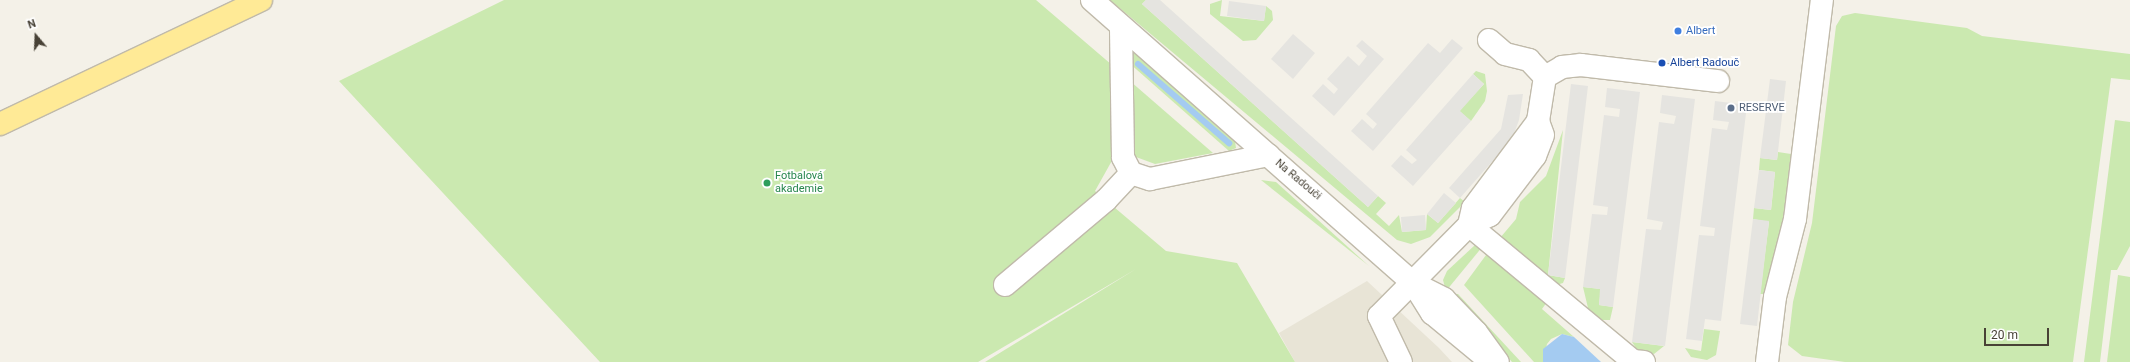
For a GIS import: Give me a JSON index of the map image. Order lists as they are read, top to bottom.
{
  "streets": {
    "street": ["Na Radouči"]
  },
  "places": [
    "Albert",
    "Albert Radouč",
    "RESERVE",
    "Fotbalová akademie"
  ],
  "scale_bar": "20 m",
  "north": "top"
}
